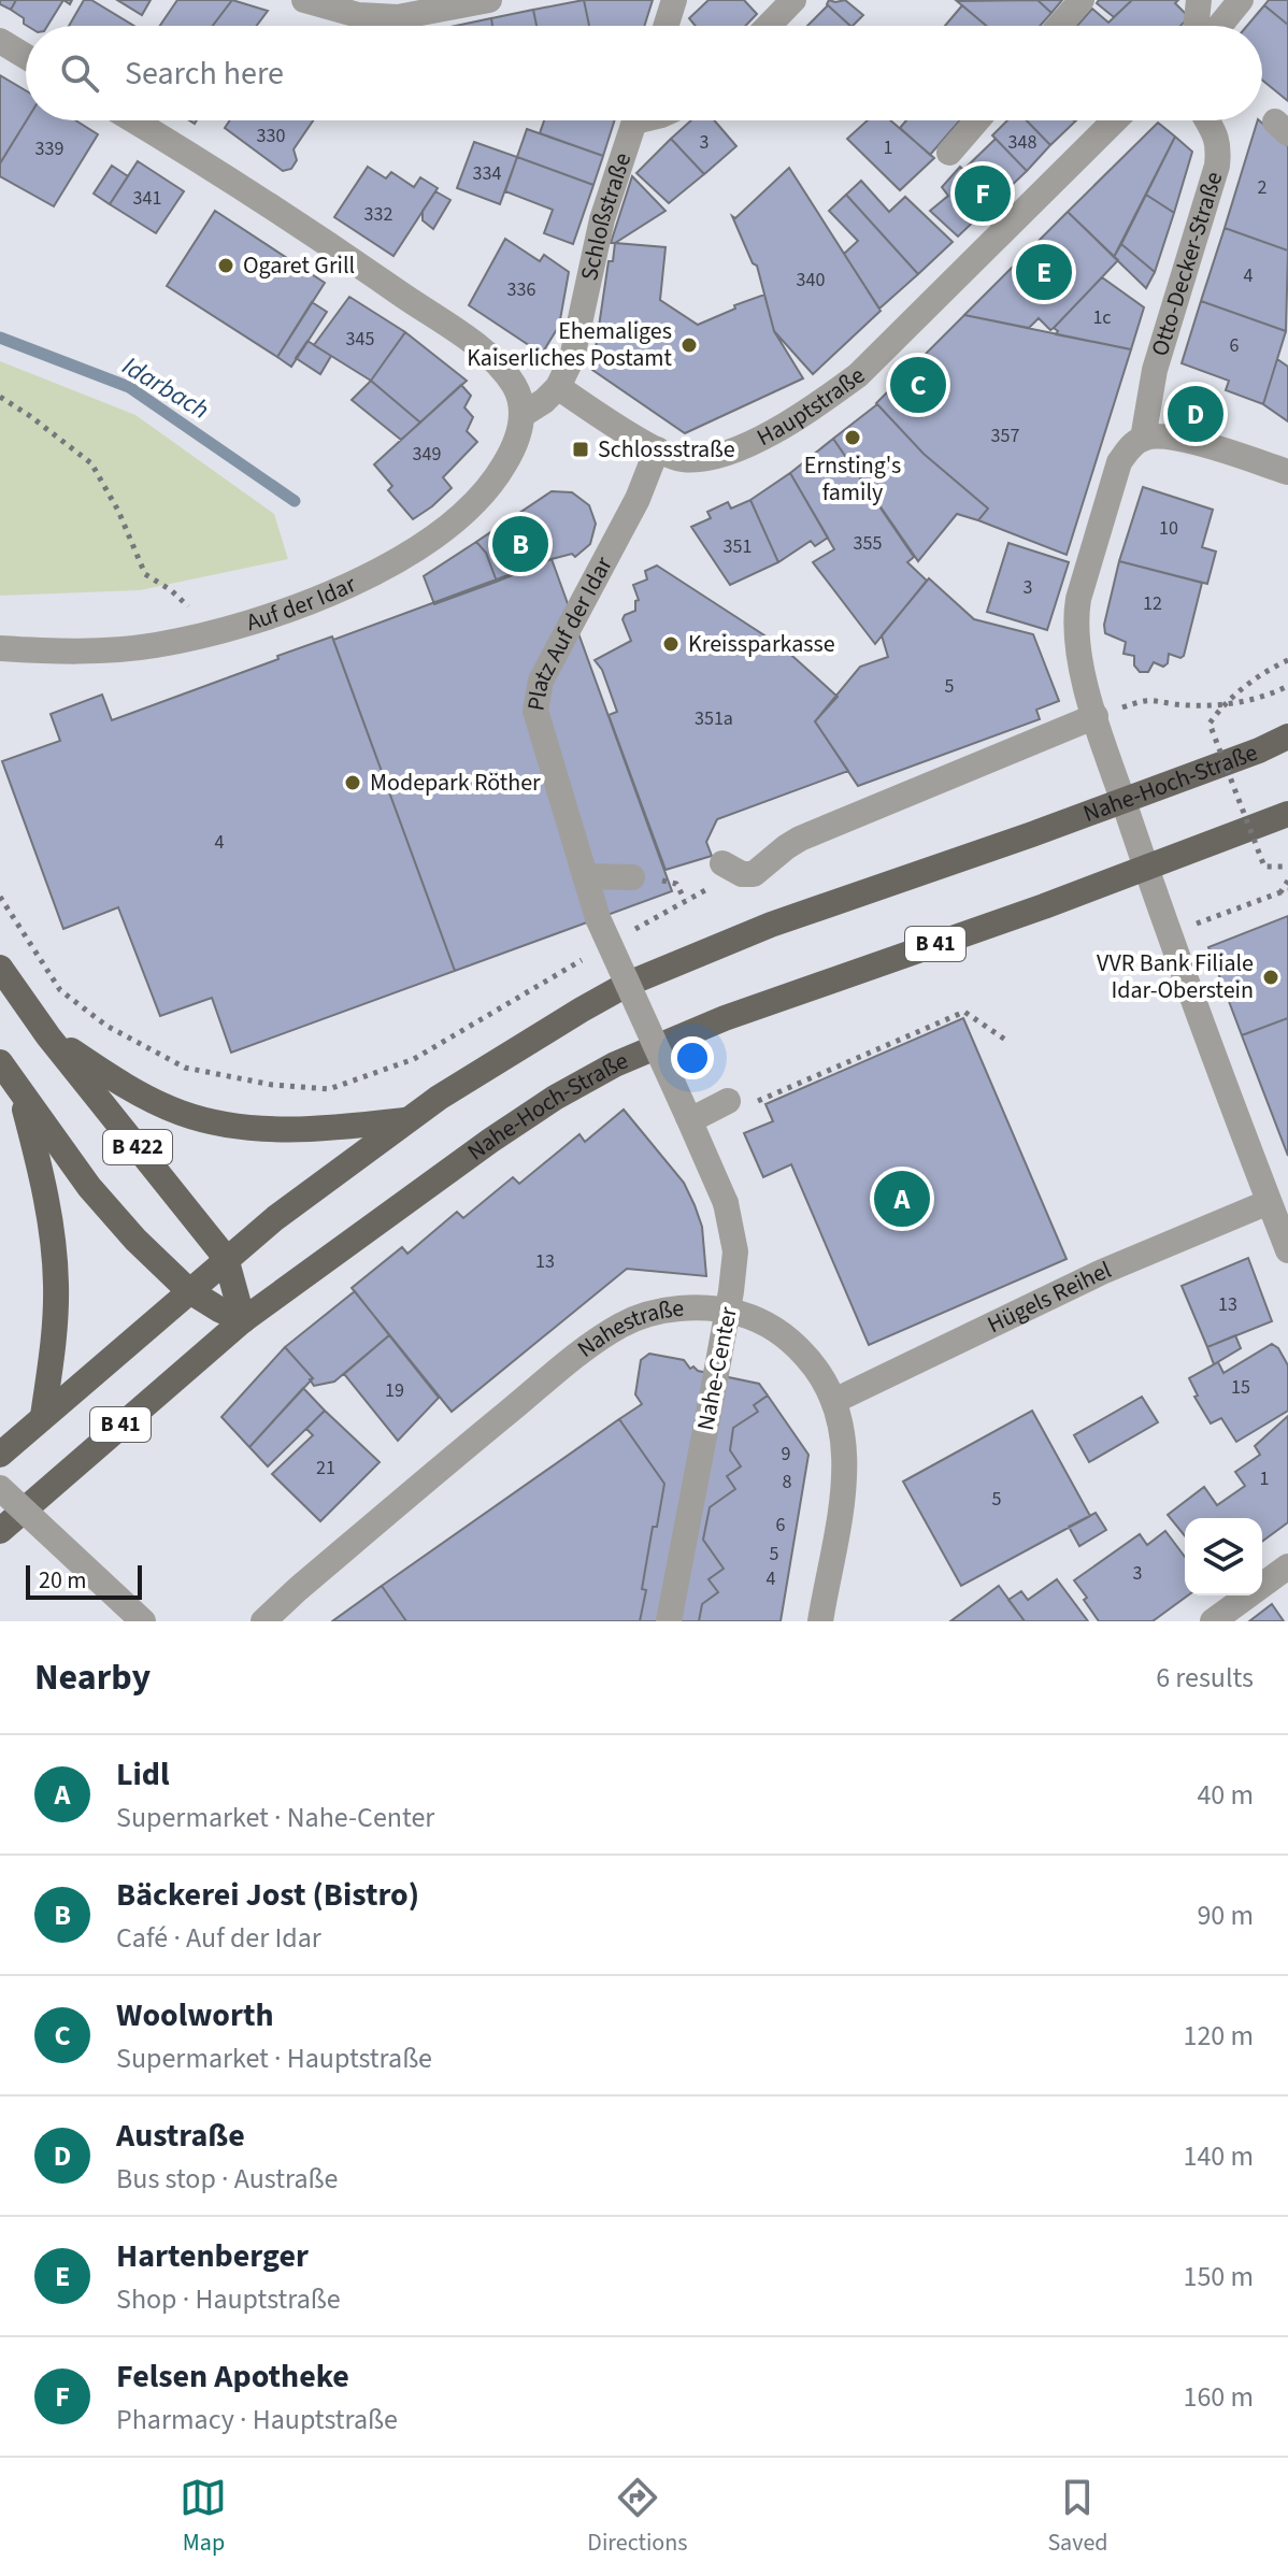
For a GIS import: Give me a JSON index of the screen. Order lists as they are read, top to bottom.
{
  "streets": {
    "main road": ["Nahe-Hoch-Straße", "B 41", "B 422"],
    "street": [
      "Schloßstraße",
      "Otto-Decker-Straße",
      "Hauptstraße",
      "Auf der Idar",
      "Platz Auf der Idar",
      "Hügels Reihel",
      "Nahestraße",
      "Nahe-Center"
    ]
  },
  "crossings": [
    ["Schloßstraße", "Hauptstraße"],
    ["Schloßstraße", "Auf der Idar"],
    ["Otto-Decker-Straße", "Nahe-Hoch-Straße"],
    ["Otto-Decker-Straße", "Hügels Reihel"],
    ["Hauptstraße", "Platz Auf der Idar"],
    ["Platz Auf der Idar", "Nahe-Center"],
    ["Nahe-Hoch-Straße", "B 422"],
    ["Hügels Reihel", "Nahestraße"]
  ],
  "water": ["Idarbach"],
  "places": {
    "other": [
      "Ogaret Grill",
      "Ehemaliges Kaiserliches Postamt",
      "Ernsting's family",
      "Kreissparkasse",
      "Modepark Röther",
      "VVR Bank Filiale Idar-Oberstein"
    ],
    "transit": ["Schlossstraße"]
  },
  "house_numbers": [
    "330",
    "3",
    "348",
    "1",
    "339",
    "334",
    "2",
    "341",
    "332",
    "4",
    "340",
    "336",
    "1c",
    "345",
    "6",
    "357",
    "349",
    "10",
    "355",
    "351",
    "3",
    "12",
    "5",
    "351a",
    "4",
    "13",
    "13",
    "15",
    "19",
    "9",
    "21",
    "1",
    "8",
    "5",
    "6",
    "5",
    "3",
    "4"
  ],
  "scale_bar": "20 m",
  "page": {
    "search": "Search here",
    "pins": [
      "F",
      "E",
      "C",
      "D",
      "B",
      "A"
    ],
    "scale": "20 m",
    "heading": ["Nearby", "6 results"],
    "list": [
      {
        "mark": "A",
        "name": "Lidl",
        "note": "Supermarket · Nahe-Center",
        "value": "40 m"
      },
      {
        "mark": "B",
        "name": "Bäckerei Jost (Bistro)",
        "note": "Café · Auf der Idar",
        "value": "90 m"
      },
      {
        "mark": "C",
        "name": "Woolworth",
        "note": "Supermarket · Hauptstraße",
        "value": "120 m"
      },
      {
        "mark": "D",
        "name": "Austraße",
        "note": "Bus stop · Austraße",
        "value": "140 m"
      },
      {
        "mark": "E",
        "name": "Hartenberger",
        "note": "Shop · Hauptstraße",
        "value": "150 m"
      },
      {
        "mark": "F",
        "name": "Felsen Apotheke",
        "note": "Pharmacy · Hauptstraße",
        "value": "160 m"
      }
    ],
    "nav": ["Map", "Directions", "Saved"]
  }
}
